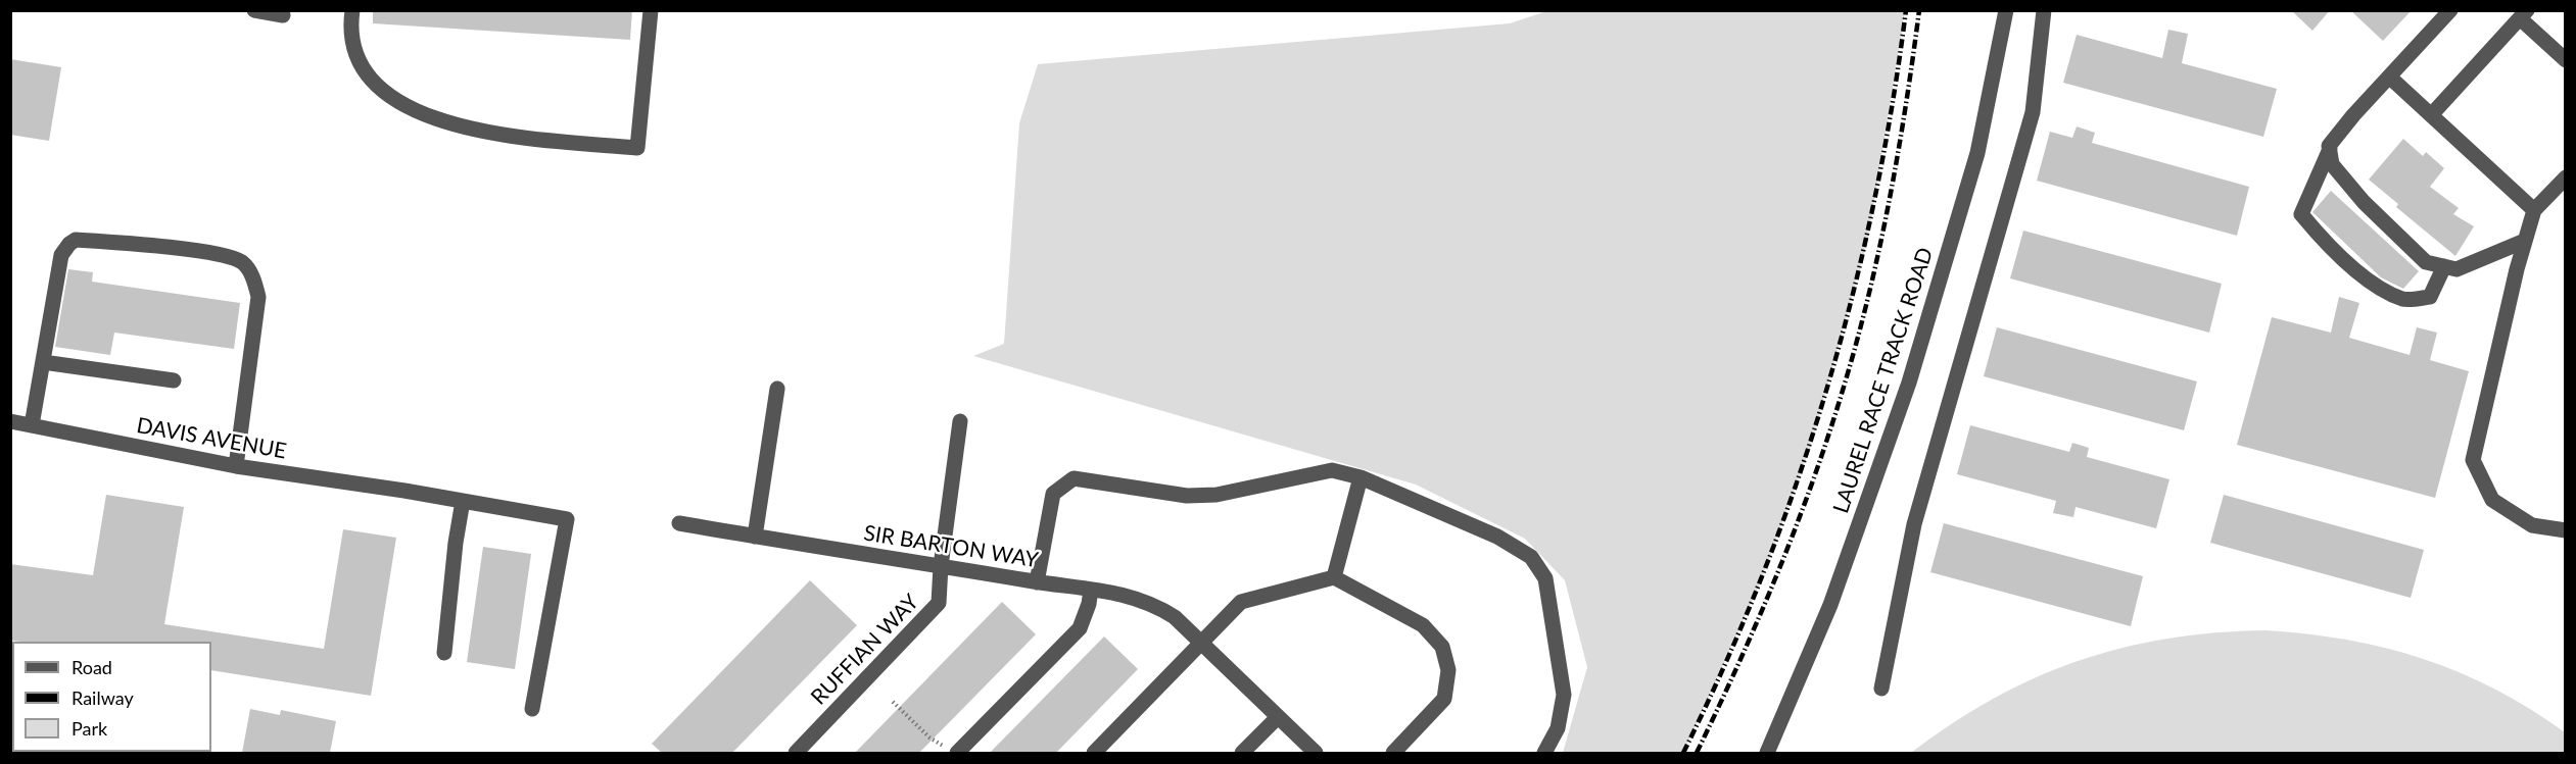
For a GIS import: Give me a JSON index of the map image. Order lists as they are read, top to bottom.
{
  "streets": {
    "street": [
      "LAUREL RACE TRACK ROAD",
      "DAVIS AVENUE",
      "SIR BARTON WAY",
      "RUFFIAN WAY"
    ]
  },
  "crossings": [
    ["SIR BARTON WAY", "RUFFIAN WAY"]
  ],
  "legend": ["Road", "Railway", "Park"]
}
